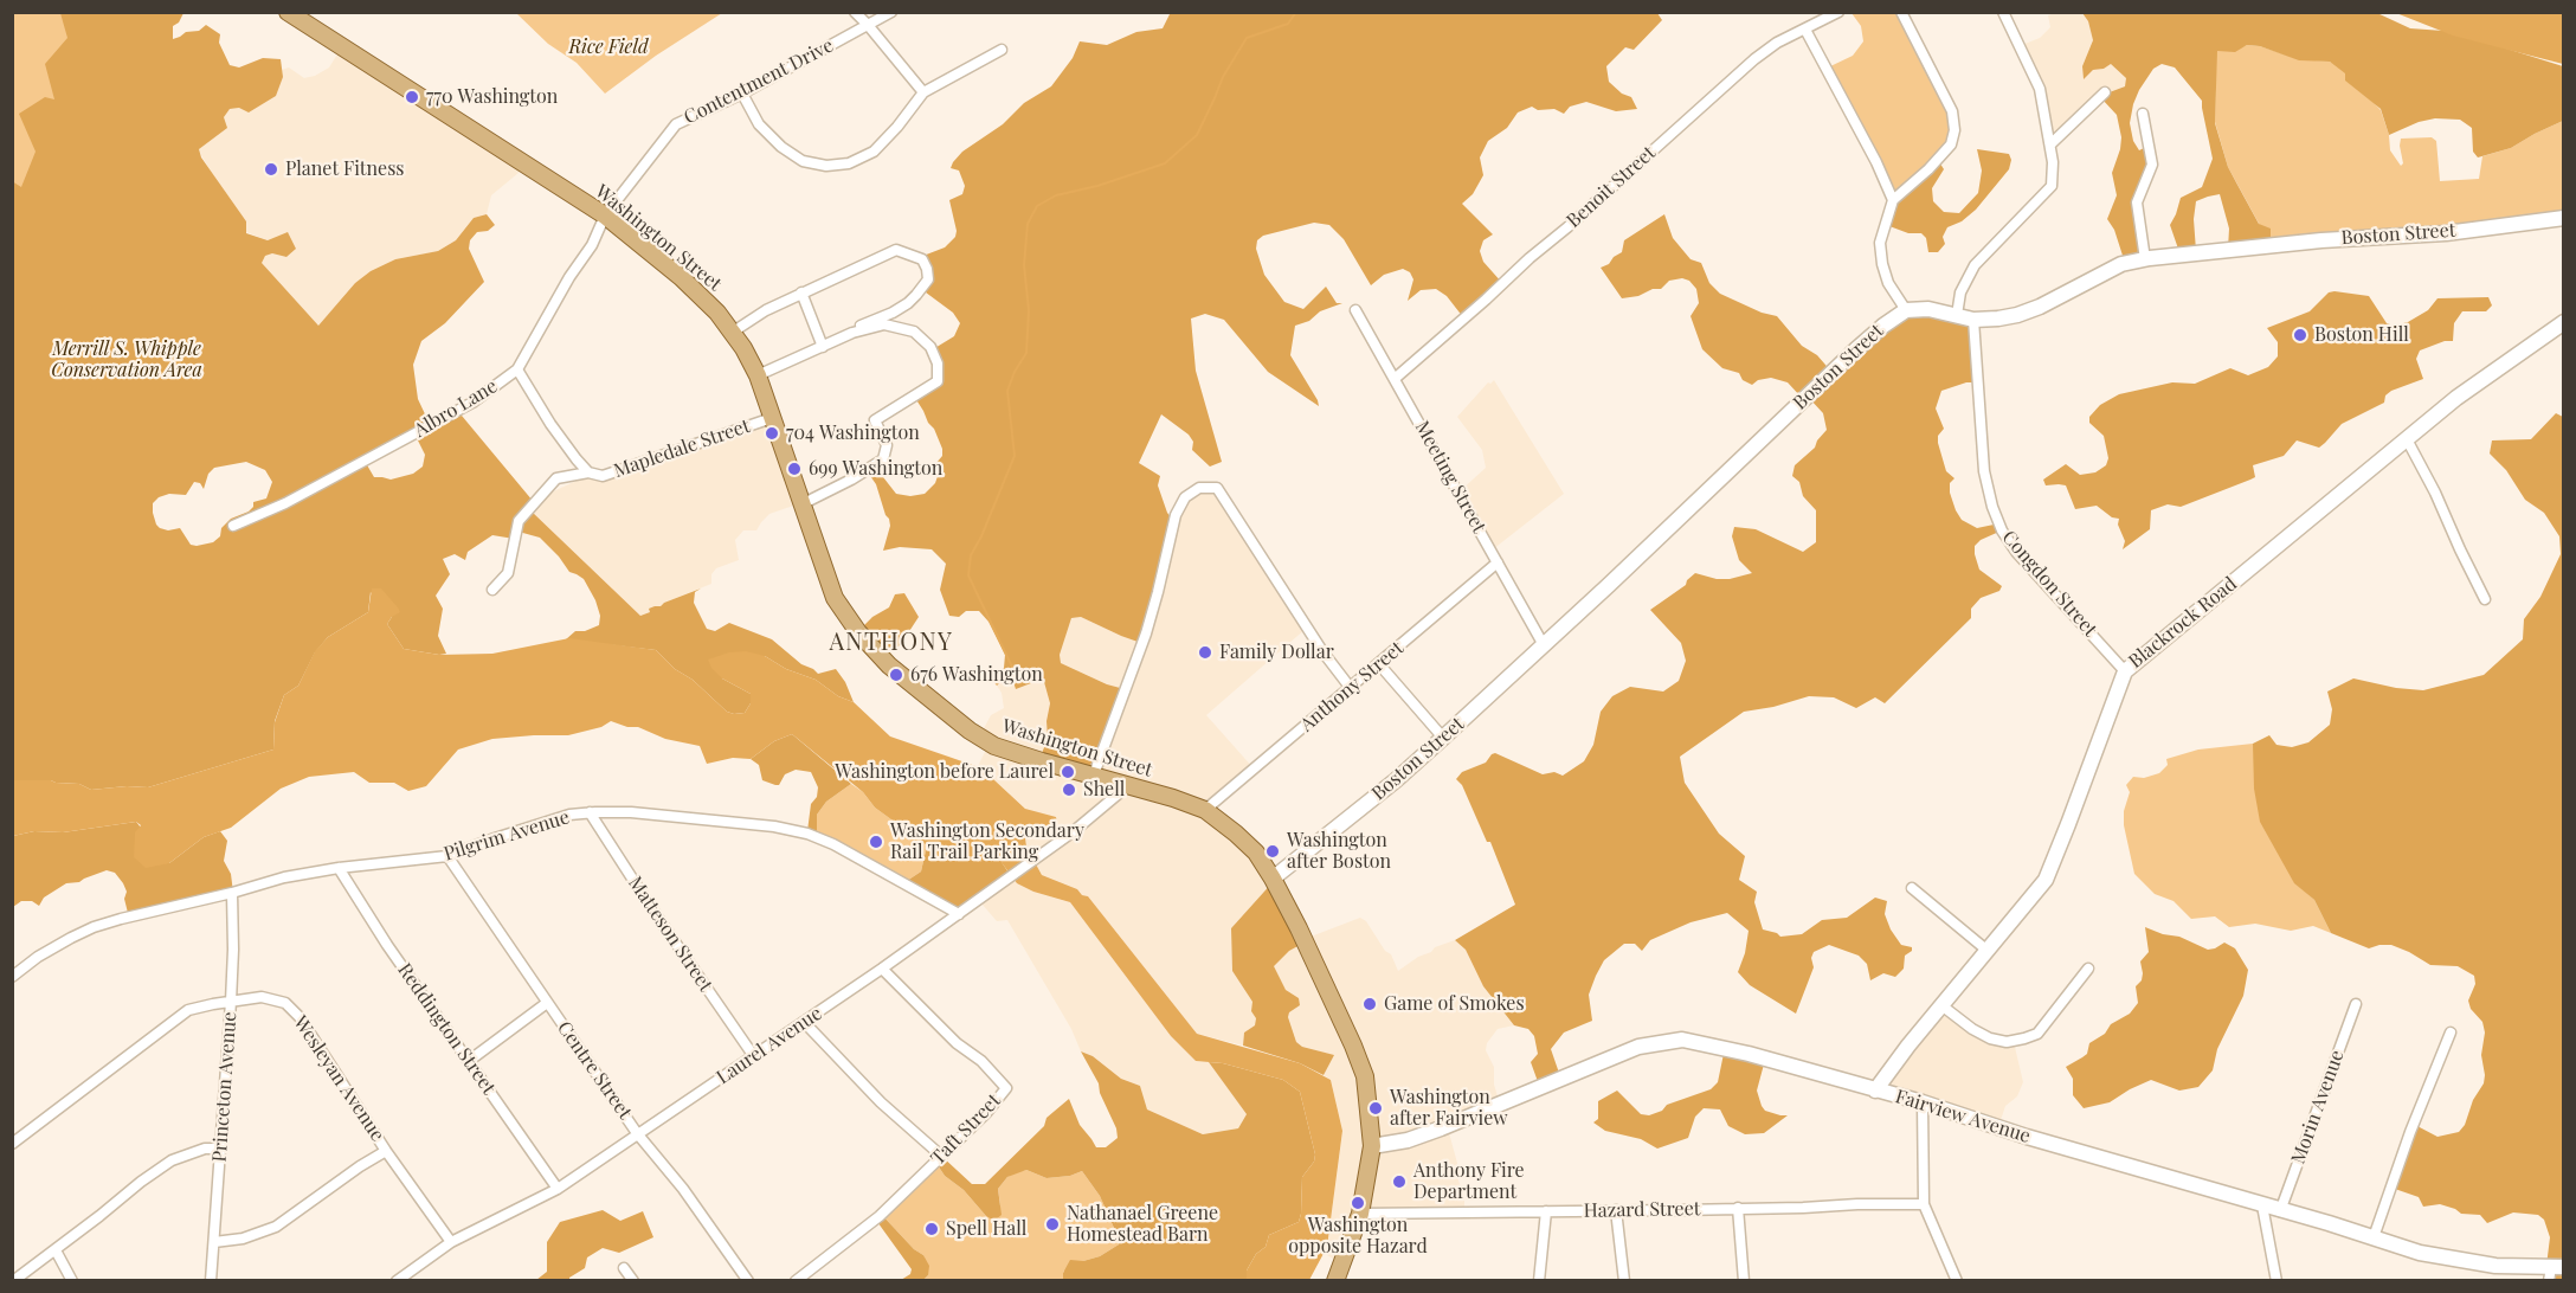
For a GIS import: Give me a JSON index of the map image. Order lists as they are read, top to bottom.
{
  "streets": {
    "main road": ["Washington Street"],
    "street": [
      "Contentment Drive",
      "Benoit Street",
      "Boston Street",
      "Albro Lane",
      "Mapledale Street",
      "Meeting Street",
      "Congdon Street",
      "Blackrock Road",
      "Anthony Street",
      "Pilgrim Avenue",
      "Matteson Street",
      "Reddington Street",
      "Laurel Avenue",
      "Centre Street",
      "Wesleyan Avenue",
      "Princeton Avenue",
      "Morin Avenue",
      "Fairview Avenue",
      "Taft Street",
      "Hazard Street"
    ]
  },
  "crossings": [
    ["Contentment Drive", "Washington Street"],
    ["Contentment Drive", "Albro Lane"],
    ["Benoit Street", "Meeting Street"],
    ["Boston Street", "Washington Street"],
    ["Boston Street", "Meeting Street"],
    ["Boston Street", "Congdon Street"],
    ["Washington Street", "Albro Lane"],
    ["Washington Street", "Mapledale Street"],
    ["Washington Street", "Anthony Street"],
    ["Washington Street", "Laurel Avenue"],
    ["Washington Street", "Fairview Avenue"],
    ["Washington Street", "Hazard Street"],
    ["Albro Lane", "Mapledale Street"],
    ["Meeting Street", "Anthony Street"],
    ["Congdon Street", "Blackrock Road"],
    ["Blackrock Road", "Fairview Avenue"],
    ["Pilgrim Avenue", "Matteson Street"],
    ["Pilgrim Avenue", "Reddington Street"],
    ["Pilgrim Avenue", "Laurel Avenue"],
    ["Pilgrim Avenue", "Centre Street"],
    ["Pilgrim Avenue", "Princeton Avenue"],
    ["Matteson Street", "Laurel Avenue"],
    ["Reddington Street", "Laurel Avenue"],
    ["Laurel Avenue", "Centre Street"],
    ["Laurel Avenue", "Wesleyan Avenue"],
    ["Laurel Avenue", "Taft Street"],
    ["Wesleyan Avenue", "Princeton Avenue"],
    ["Morin Avenue", "Fairview Avenue"]
  ],
  "districts": ["ANTHONY"],
  "parks": ["Rice Field", "Merrill S. Whipple Conservation Area"],
  "places": [
    "770 Washington",
    "Planet Fitness",
    "Boston Hill",
    "704 Washington",
    "699 Washington",
    "Family Dollar",
    "676 Washington",
    "Washington before Laurel",
    "Shell",
    "Washington Secondary Rail Trail Parking",
    "Washington after Boston",
    "Game of Smokes",
    "Washington after Fairview",
    "Anthony Fire Department",
    "Washington opposite Hazard",
    "Nathanael Greene Homestead Barn",
    "Spell Hall"
  ]
}
